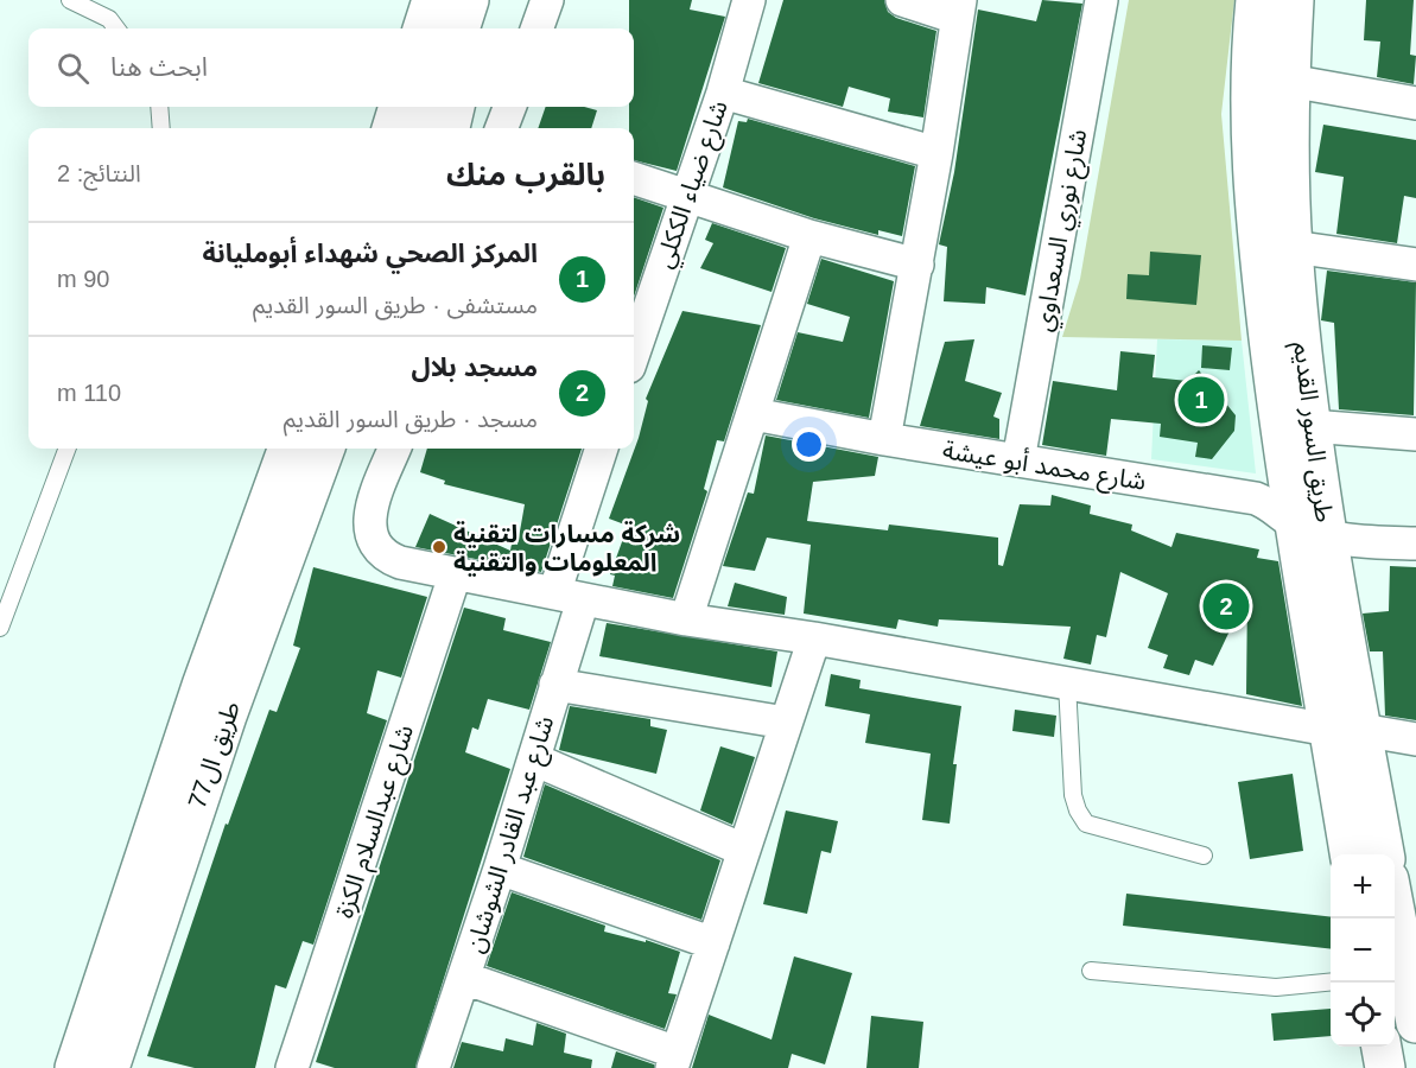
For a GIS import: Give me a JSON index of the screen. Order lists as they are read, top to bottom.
{
  "streets": {
    "main road": ["طريق السور القديم", "طريق ال77"],
    "street": [
      "شارع ضياء الككلي",
      "شارع نوري السعداوي",
      "شارع محمد أبو عيشة",
      "شارع عبدالسلام الكزة",
      "شارع عبد القادر الشوشان"
    ]
  },
  "crossings": [
    ["شارع نوري السعداوي", "شارع محمد أبو عيشة"],
    ["طريق السور القديم", "شارع محمد أبو عيشة"]
  ],
  "places": ["شركة مسارات لتقنية المعلومات والتقنية"],
  "page": {
    "search": "ابحث هنا",
    "heading": ["بالقرب منك", "النتائج: 2"],
    "list": [
      {
        "mark": "1",
        "name": "المركز الصحي شهداء أبومليانة",
        "note": "مستشفى · طريق السور القديم",
        "value": "90 m"
      },
      {
        "mark": "2",
        "name": "مسجد بلال",
        "note": "مسجد · طريق السور القديم",
        "value": "110 m"
      }
    ],
    "pins": ["1", "2"],
    "map_buttons": ["+", "−"]
  }
}
